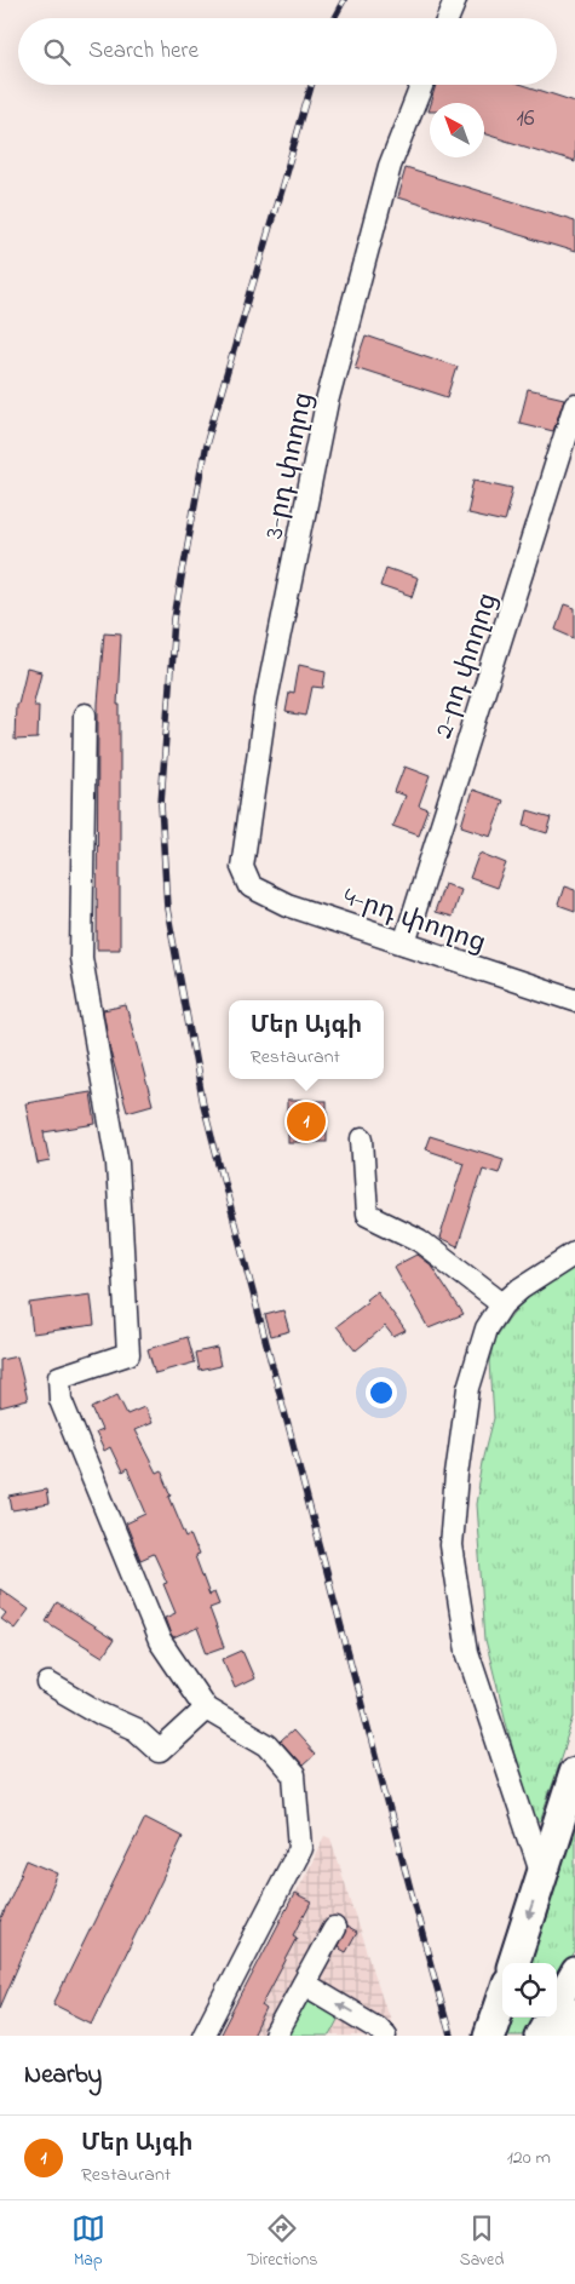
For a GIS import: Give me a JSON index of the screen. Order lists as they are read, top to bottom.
{
  "streets": {
    "street": ["3-րդ փողոց", "2-րդ փողոց", "4-րդ փողոց"]
  },
  "crossings": [
    ["3-րդ փողոց", "4-րդ փողոց"],
    ["2-րդ փողոց", "4-րդ փողոց"]
  ],
  "house_numbers": ["16"],
  "north": "top left",
  "page": {
    "search": "Search here",
    "popup": ["Մեր Այգի", "Restaurant"],
    "pins": "1",
    "heading": "Nearby",
    "list": [
      {
        "mark": "1",
        "name": "Մեր Այգի",
        "note": "Restaurant",
        "value": "120 m"
      }
    ],
    "nav": ["Map", "Directions", "Saved"]
  }
}
